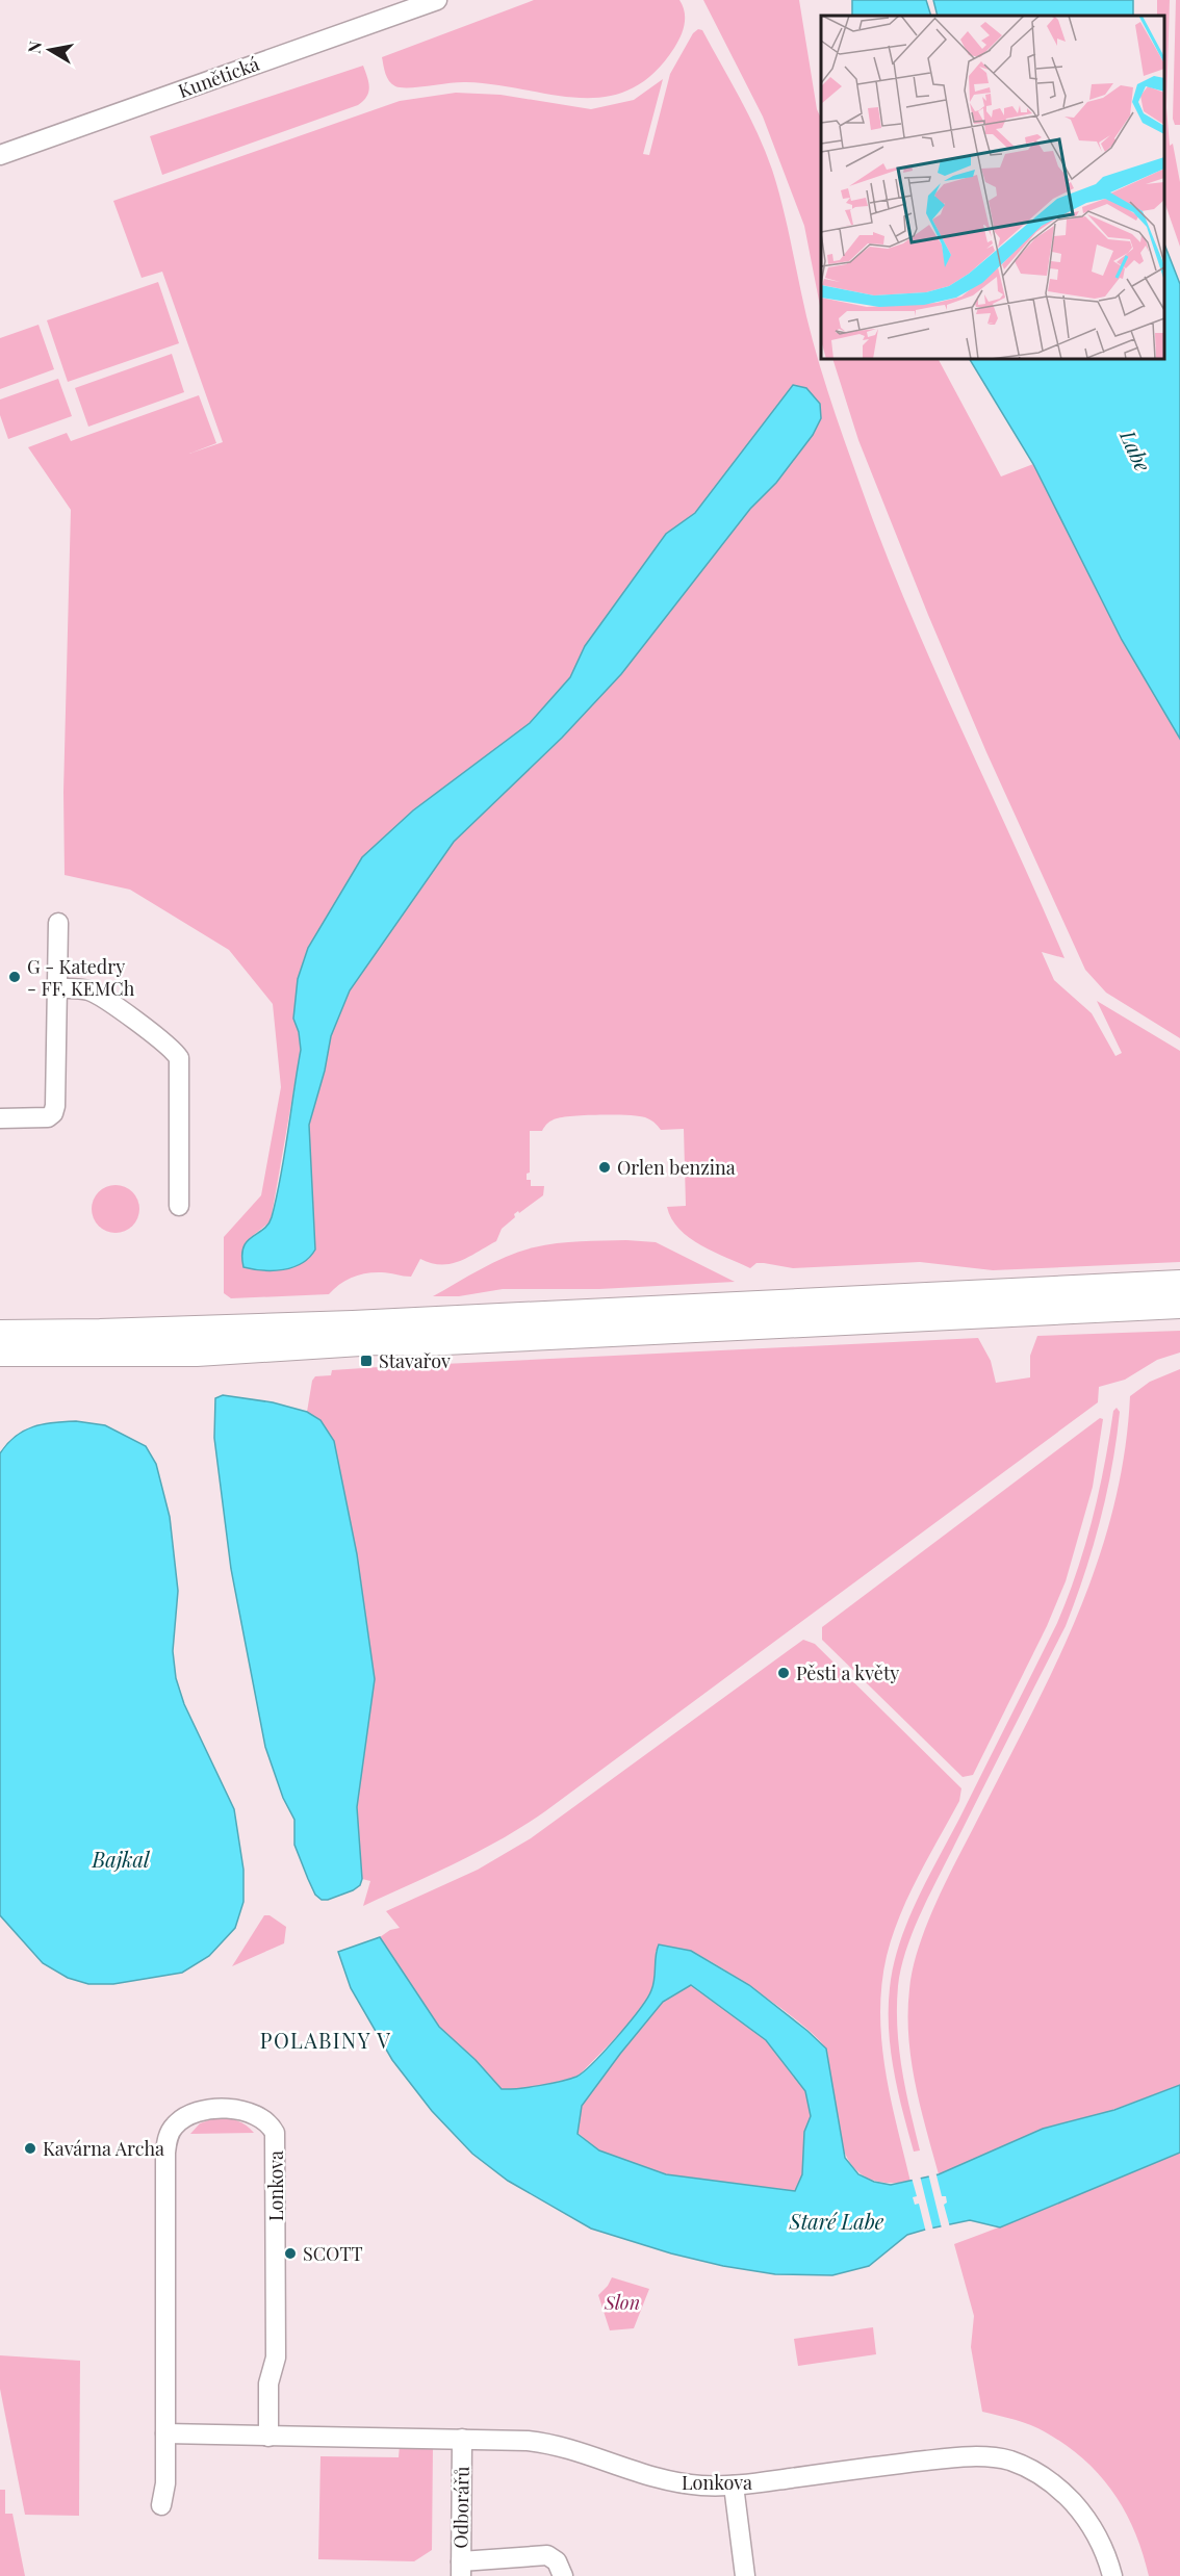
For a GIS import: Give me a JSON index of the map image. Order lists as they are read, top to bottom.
{
  "streets": {
    "street": ["Kunětická", "Lonkova", "Odborářů"]
  },
  "crossings": [
    ["Lonkova", "Odborářů"]
  ],
  "districts": ["POLABINY V"],
  "water": ["Labe", "Bajkal", "Staré Labe"],
  "parks": ["Slon"],
  "places": {
    "other": [
      "G - Katedry - FF, KEMCh",
      "Orlen benzina",
      "Pěsti a květy",
      "Kavárna Archa",
      "SCOTT"
    ],
    "transit": ["Stavařov"]
  },
  "north": "left"
}
